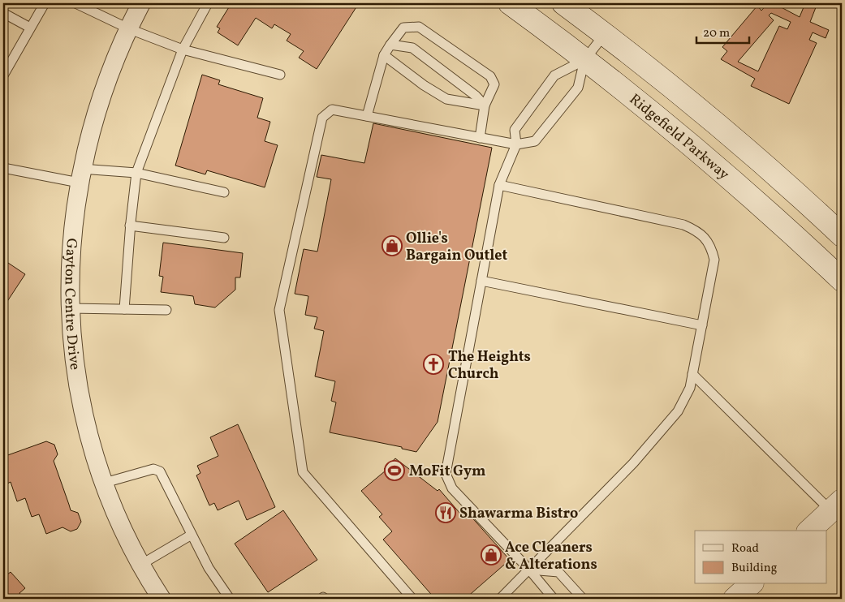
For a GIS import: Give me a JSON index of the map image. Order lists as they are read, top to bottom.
{
  "streets": {
    "main road": ["Ridgefield Parkway"],
    "street": ["Gayton Centre Drive"]
  },
  "places": {
    "shop": ["Ollie's Bargain Outlet", "Ace Cleaners & Alterations"],
    "church": ["The Heights Church"],
    "sports": ["MoFit Gym"],
    "restaurant": ["Shawarma Bistro"]
  },
  "legend": ["Road", "Building"],
  "scale_bar": "20 m"
}
